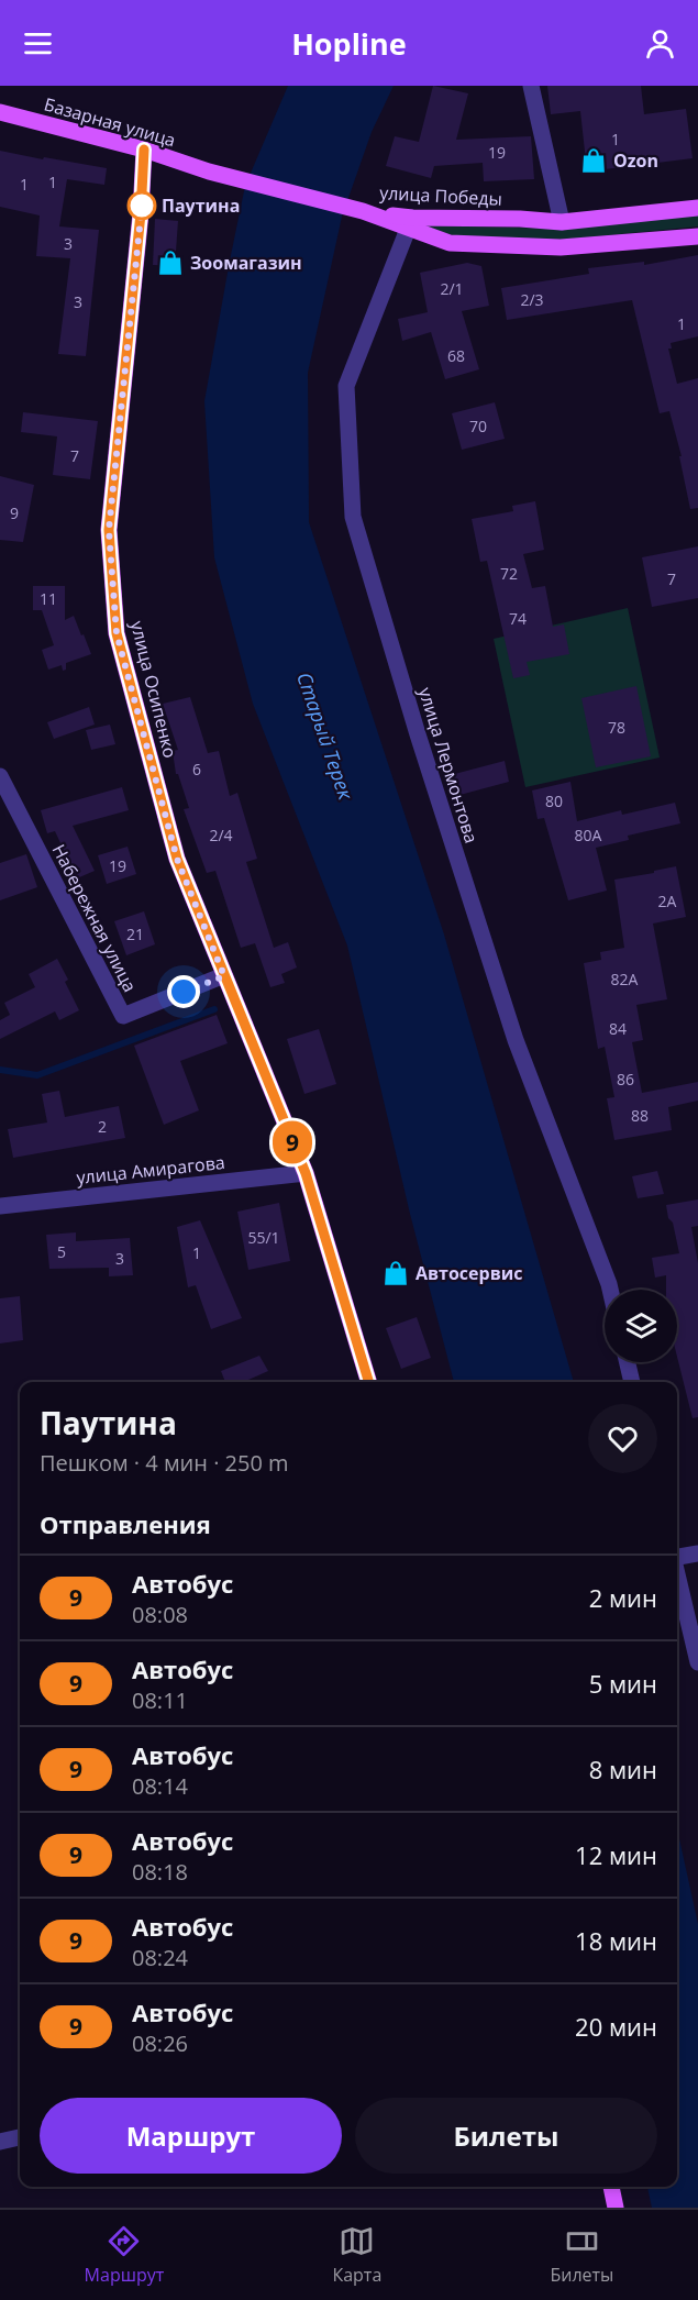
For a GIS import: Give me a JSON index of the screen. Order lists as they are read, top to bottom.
{
  "streets": {
    "main road": ["Базарная улица", "улица Победы", "улица Осипенко"],
    "street": ["улица Лермонтова", "Набережная улица", "улица Амирагова"]
  },
  "crossings": [
    ["Базарная улица", "улица Победы"],
    ["Базарная улица", "улица Осипенко"],
    ["улица Победы", "улица Лермонтова"],
    ["улица Осипенко", "Набережная улица"],
    ["улица Осипенко", "улица Амирагова"]
  ],
  "water": ["Старый Терек"],
  "places": {
    "shop": ["Ozon", "Зоомагазин", "Автосервис"],
    "other": ["Паутина"]
  },
  "lines": ["bus line 9"],
  "house_numbers": [
    "1",
    "19",
    "1",
    "1",
    "3",
    "2/1",
    "2/3",
    "3",
    "1",
    "68",
    "70",
    "7",
    "9",
    "72",
    "7",
    "11",
    "74",
    "78",
    "6",
    "80",
    "2/4",
    "80А",
    "19",
    "2А",
    "21",
    "82А",
    "84",
    "86",
    "88",
    "2",
    "55/1",
    "5",
    "1",
    "3"
  ],
  "page": {
    "header": "Hopline",
    "on_map": "9",
    "heading": [
      ["Паутина", "Пешком · 4 мин · 250 m"],
      "Отправления"
    ],
    "list": [
      {
        "mark": "9",
        "name": "Автобус",
        "note": "08:08",
        "value": "2 мин"
      },
      {
        "mark": "9",
        "name": "Автобус",
        "note": "08:11",
        "value": "5 мин"
      },
      {
        "mark": "9",
        "name": "Автобус",
        "note": "08:14",
        "value": "8 мин"
      },
      {
        "mark": "9",
        "name": "Автобус",
        "note": "08:18",
        "value": "12 мин"
      },
      {
        "mark": "9",
        "name": "Автобус",
        "note": "08:24",
        "value": "18 мин"
      },
      {
        "mark": "9",
        "name": "Автобус",
        "note": "08:26",
        "value": "20 мин"
      }
    ],
    "buttons": ["Маршрут", "Билеты"],
    "tabs": ["Маршрут", "Карта", "Билеты"]
  }
}
